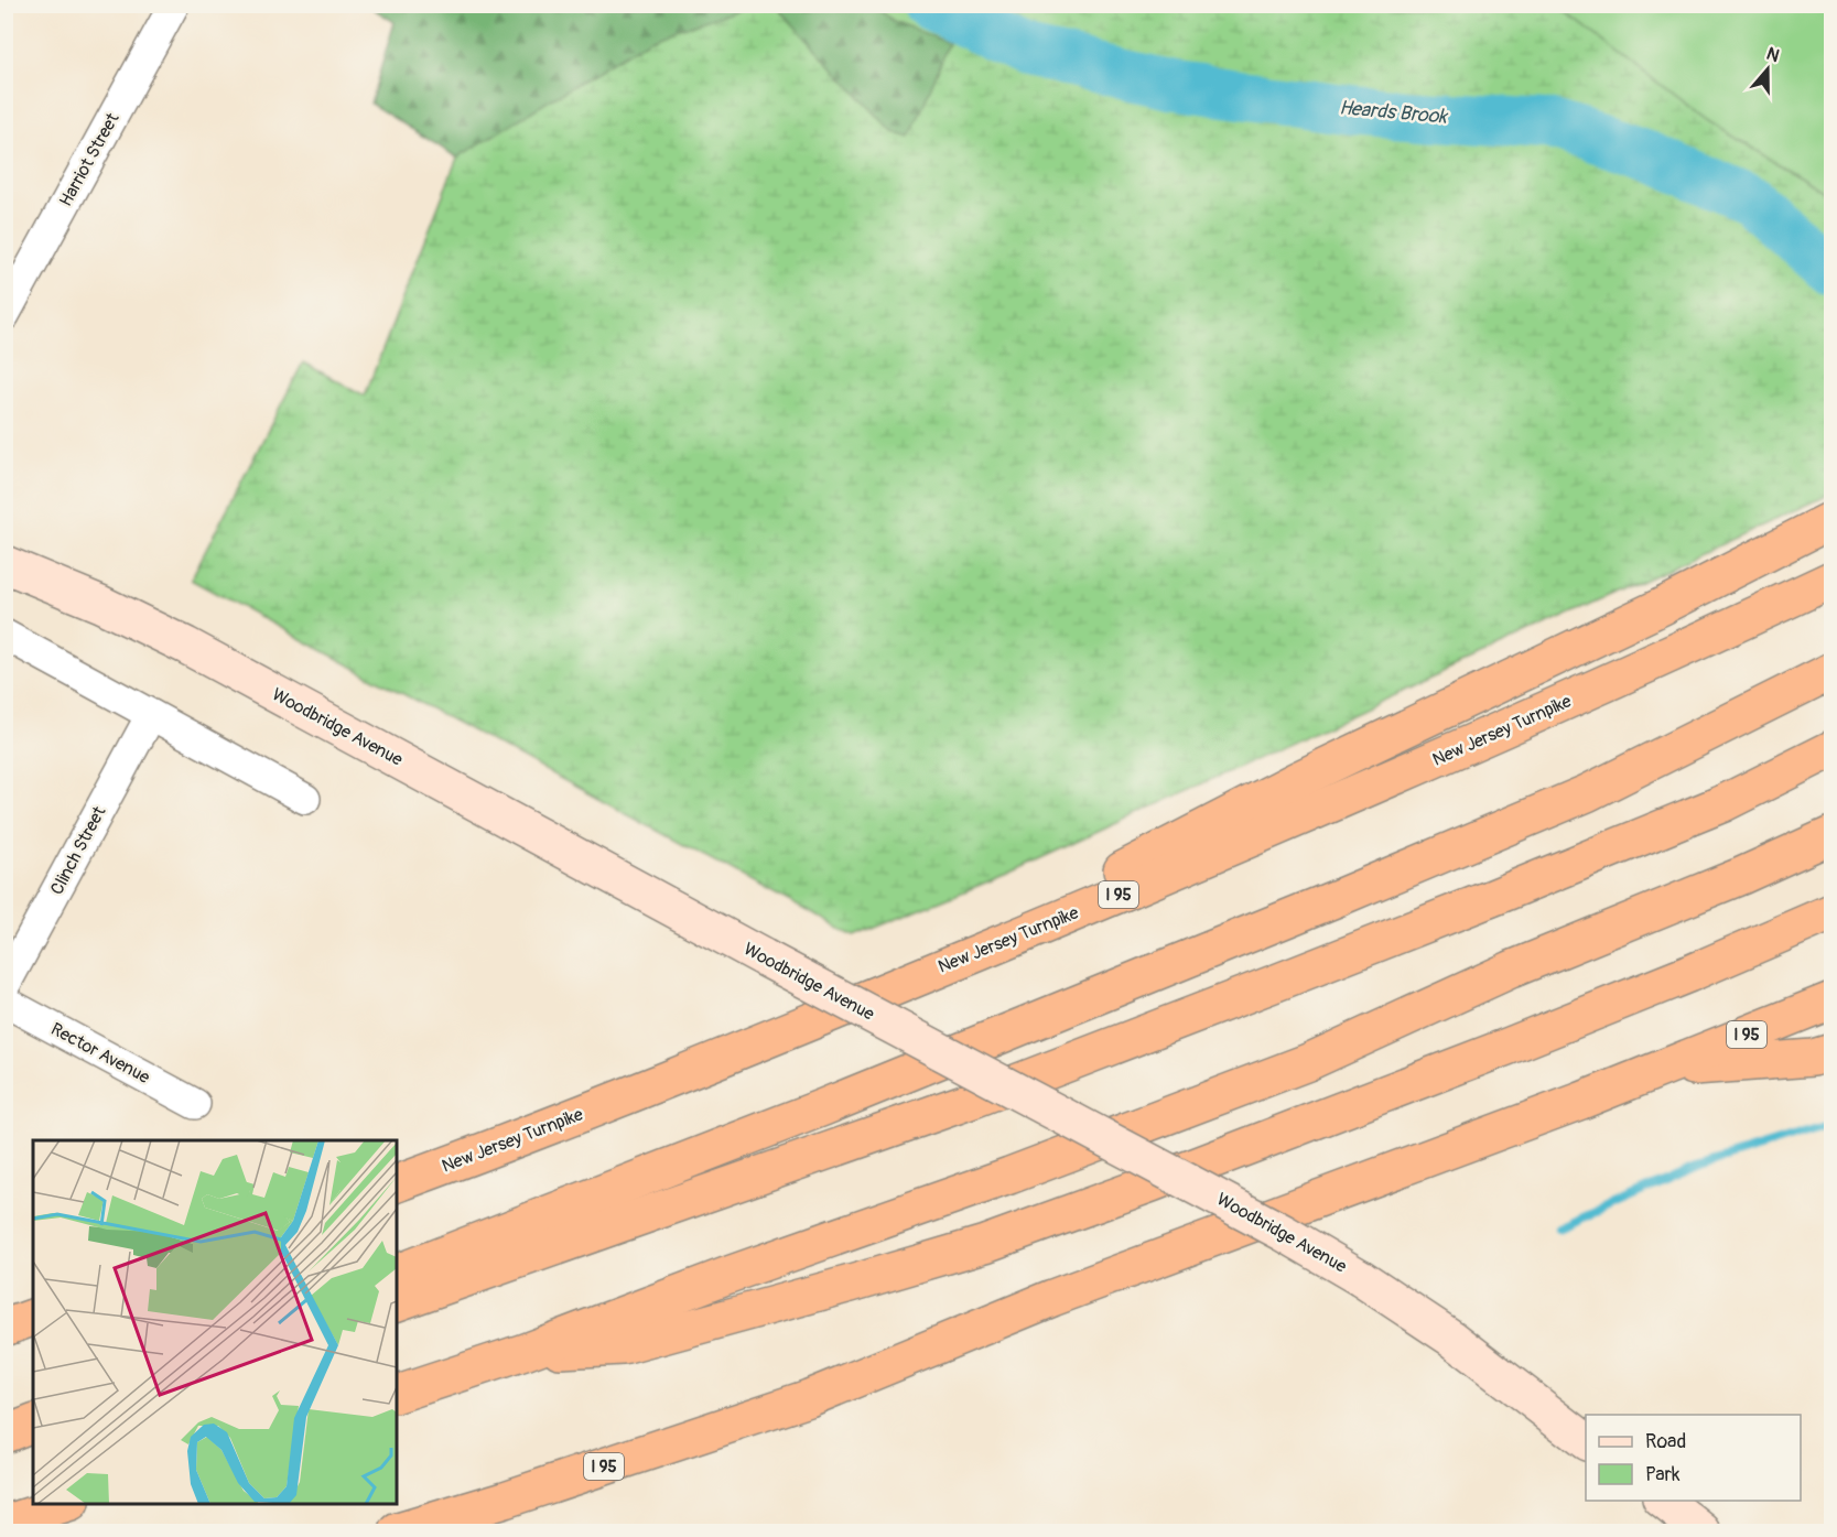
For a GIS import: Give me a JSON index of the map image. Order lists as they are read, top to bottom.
{
  "streets": {
    "highway": ["New Jersey Turnpike", "I 95"],
    "street": [
      "Harriot Street",
      "Woodbridge Avenue",
      "Clinch Street",
      "Rector Avenue"
    ]
  },
  "water": ["Heards Brook"],
  "legend": ["Road", "Park"],
  "north": "top"
}
